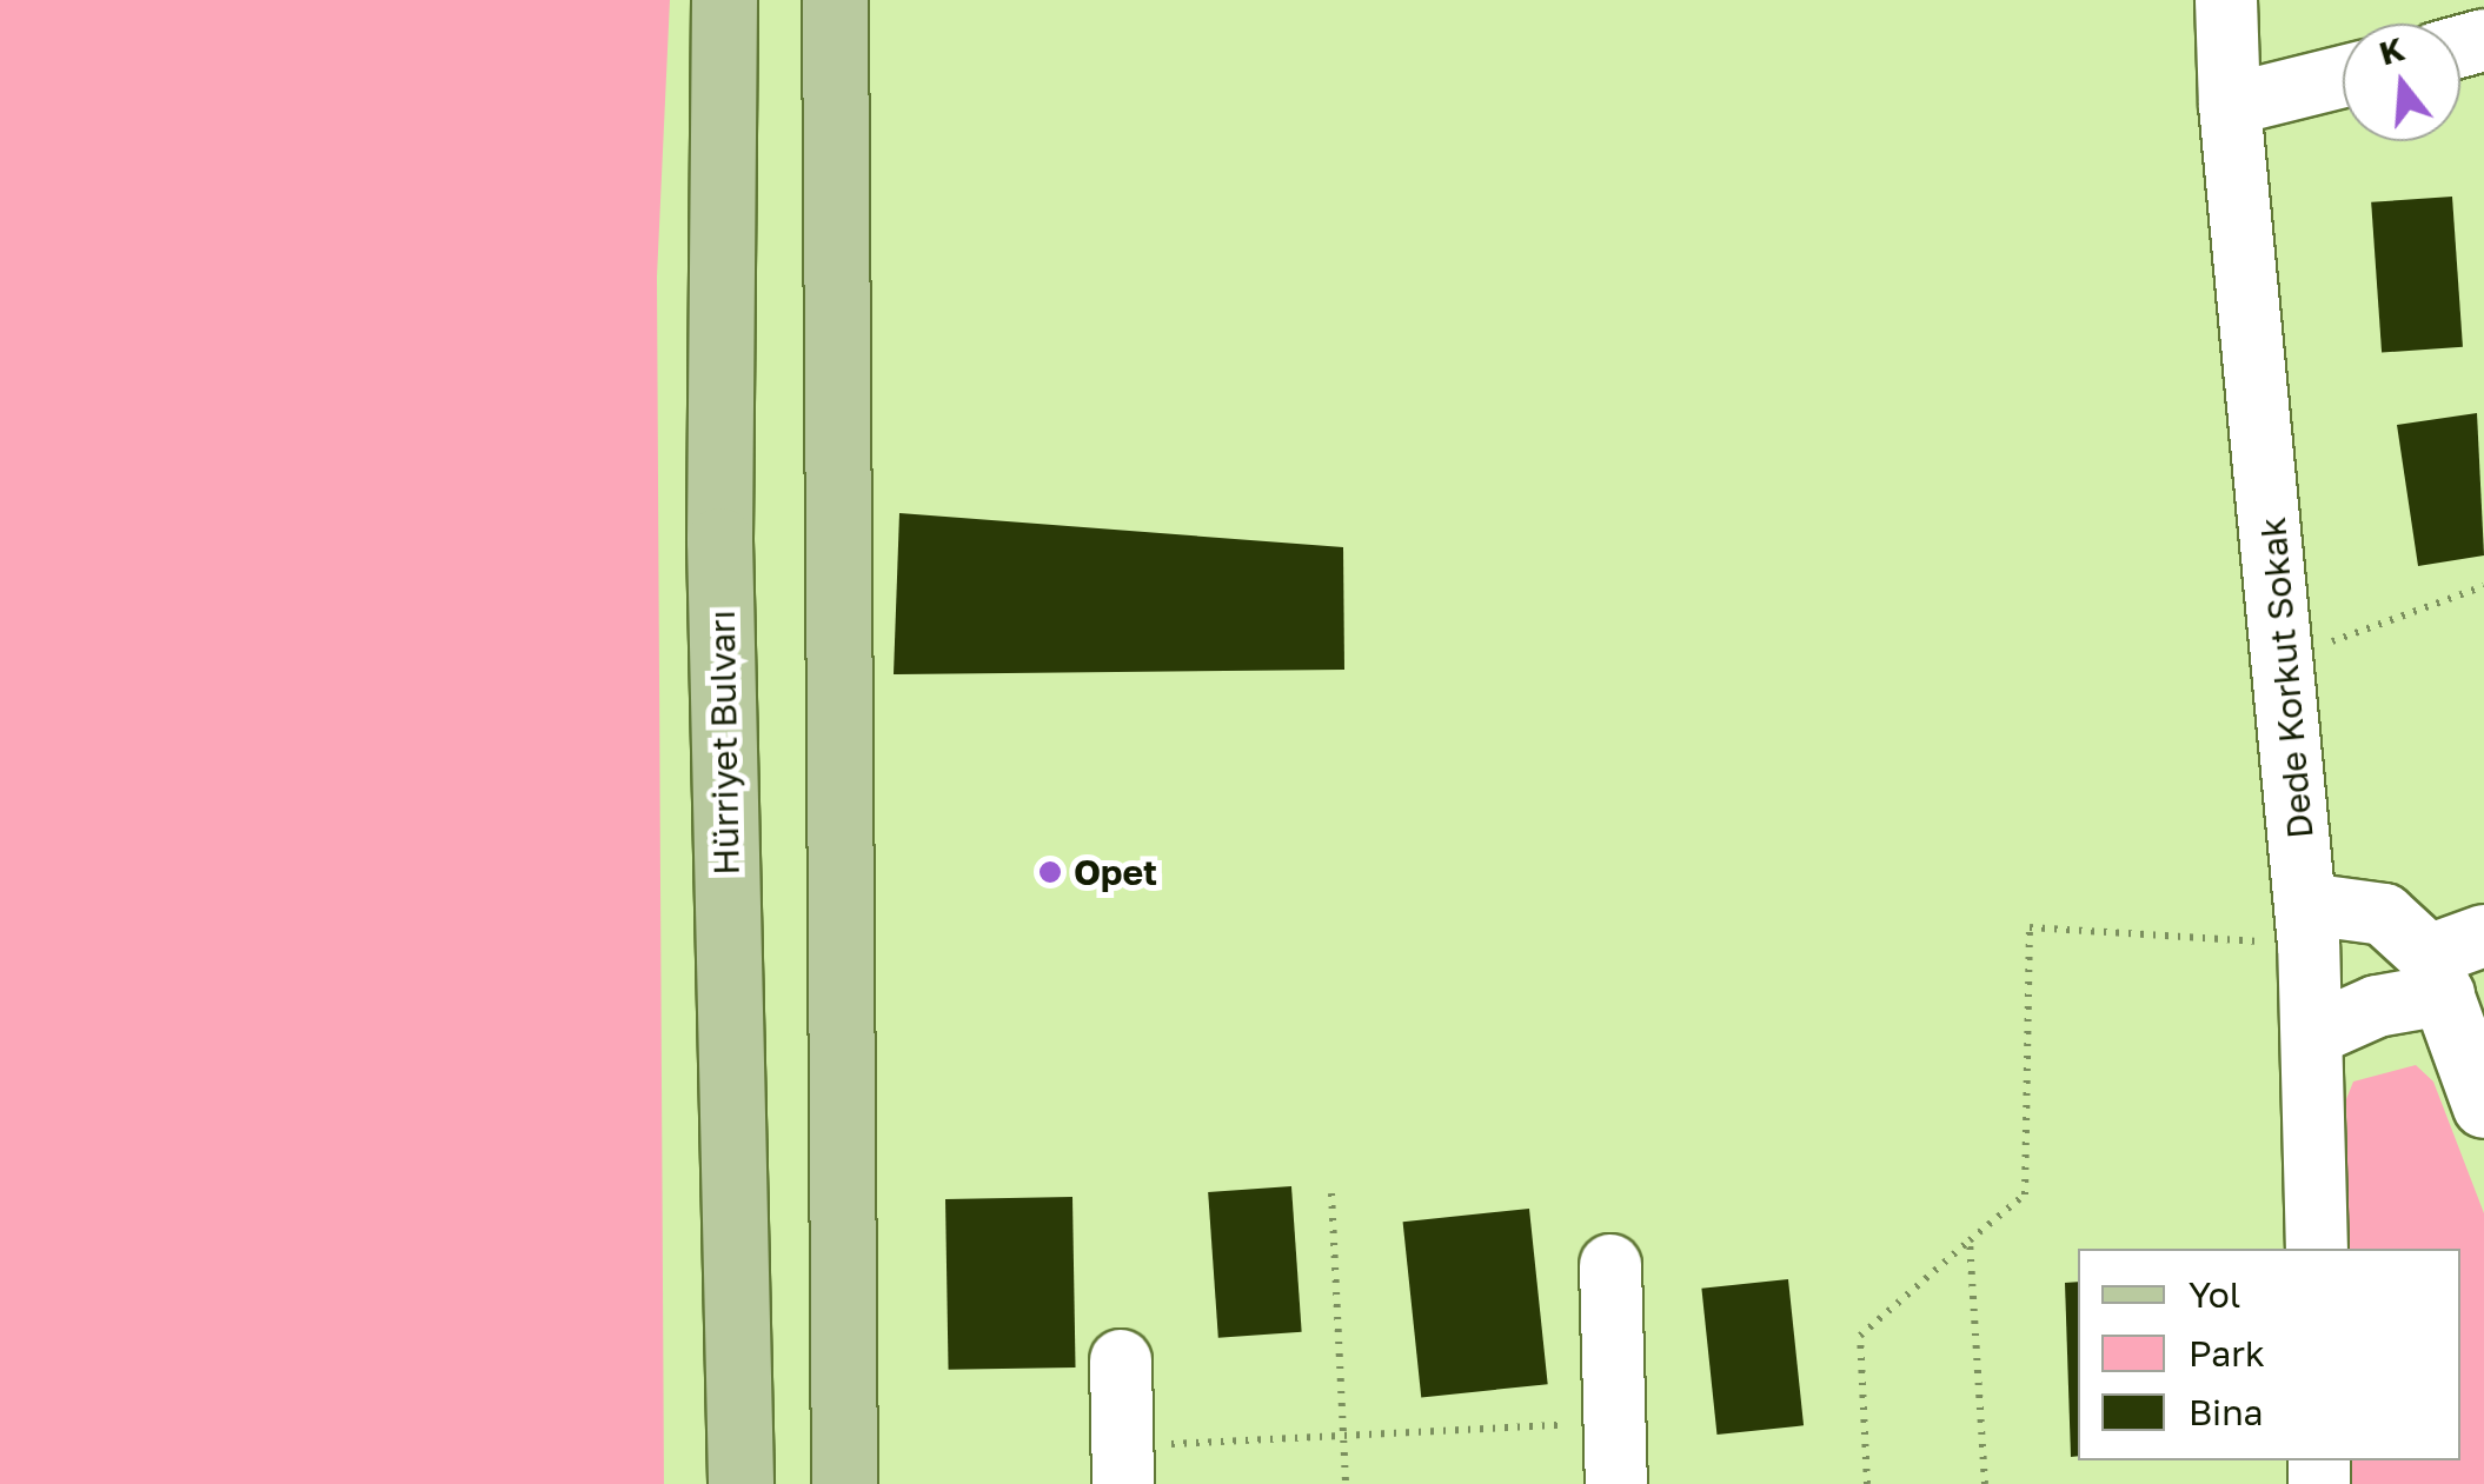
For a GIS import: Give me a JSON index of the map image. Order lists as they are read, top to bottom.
{
  "streets": {
    "main road": ["Hürriyet Bulvarı"],
    "street": ["Dede Korkut Sokak"]
  },
  "places": ["Opet"],
  "legend": ["Yol", "Park", "Bina"],
  "north": "top"
}
